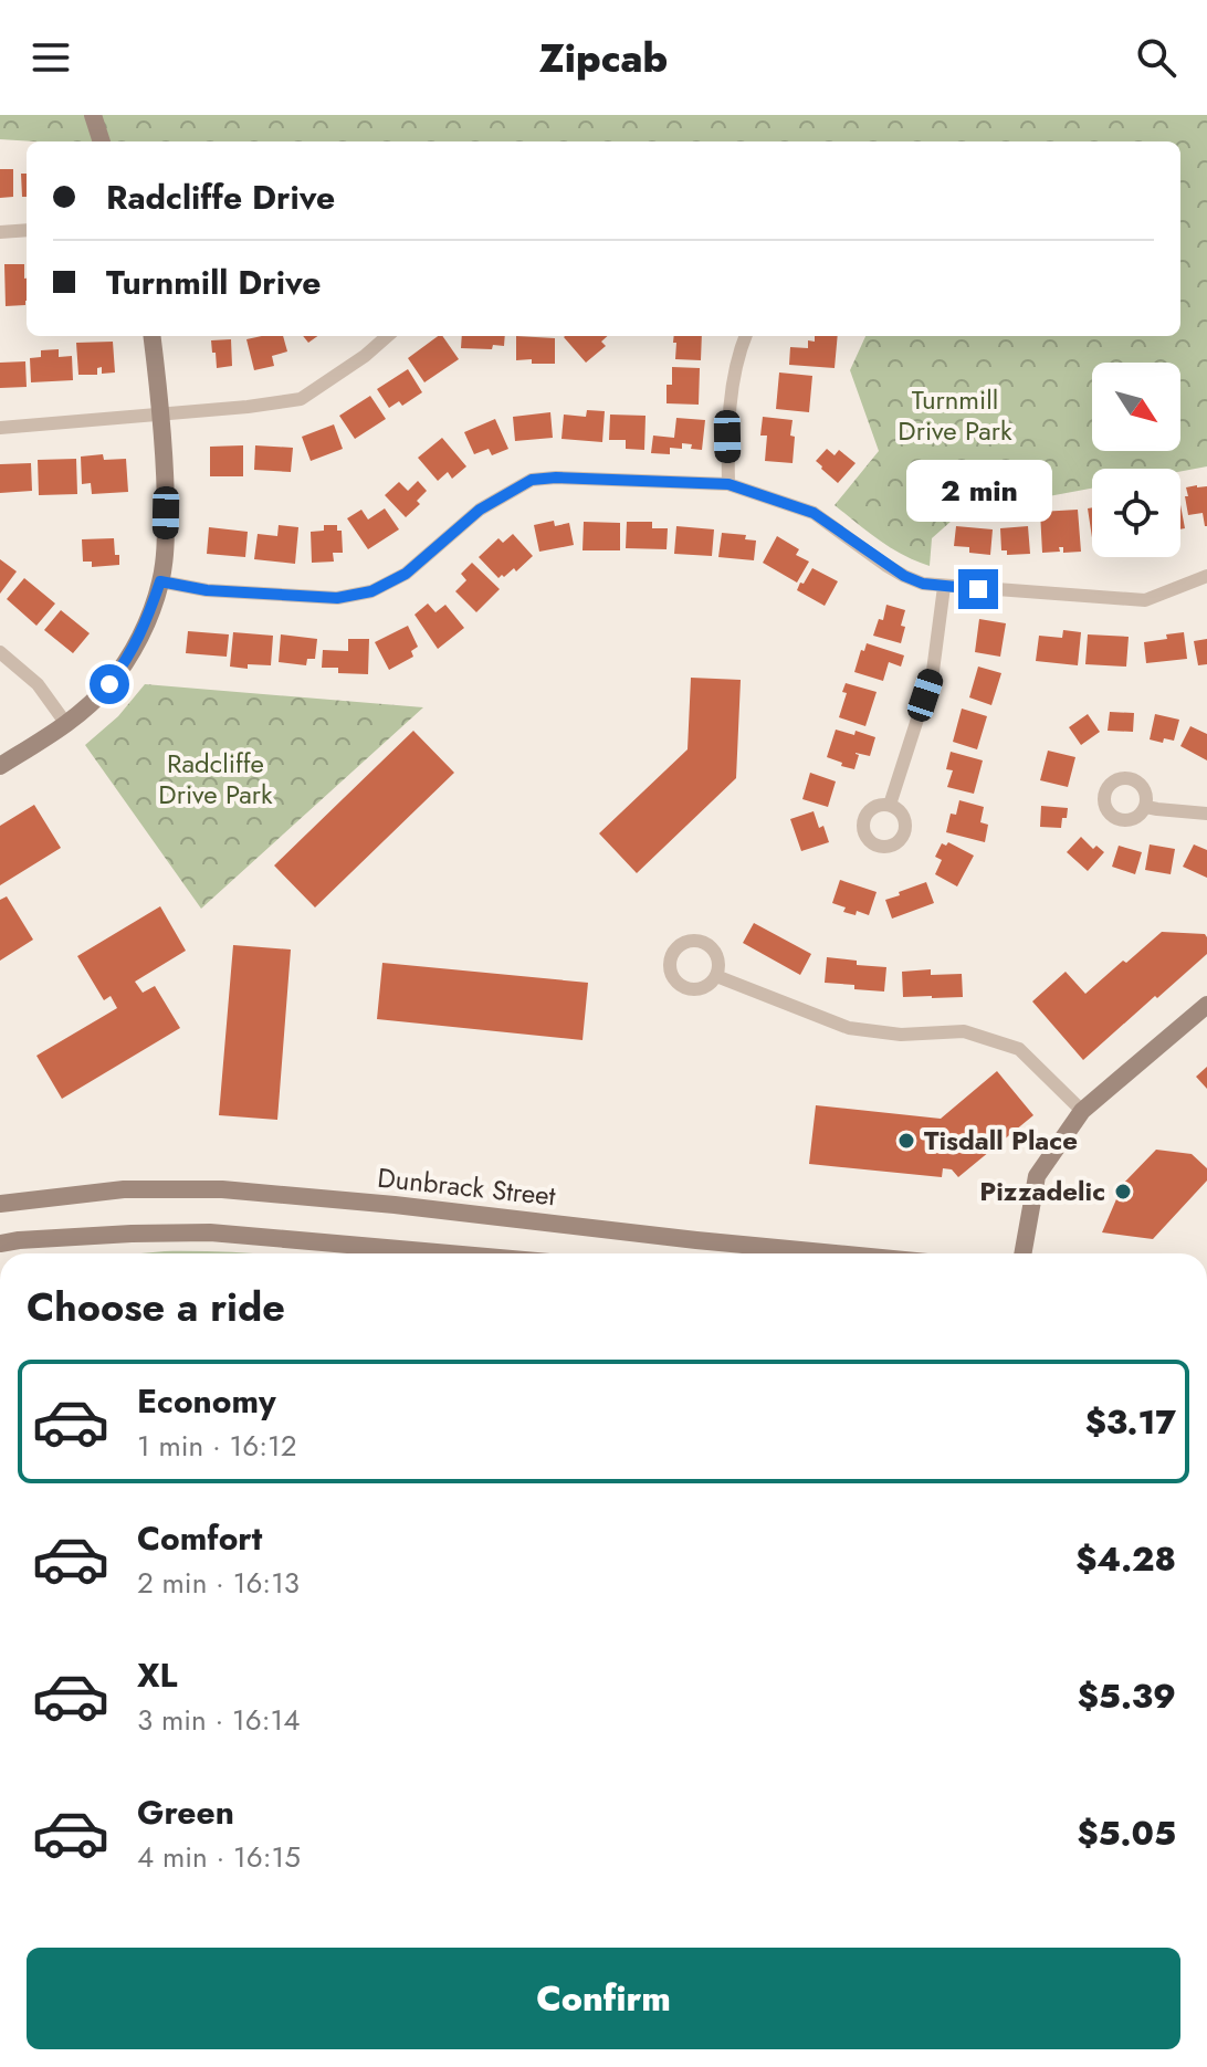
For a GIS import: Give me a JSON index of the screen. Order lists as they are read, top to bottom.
{
  "streets": {
    "main road": ["Dunbrack Street"]
  },
  "parks": ["Turnmill Drive Park", "Radcliffe Drive Park"],
  "places": ["Tisdall Place", "Pizzadelic"],
  "north": "bottom right",
  "page": {
    "header": "Zipcab",
    "banner": ["Radcliffe Drive", "Turnmill Drive"],
    "bubble": "2 min",
    "heading": "Choose a ride",
    "list": [
      {
        "name": "Economy",
        "note": "1 min · 16:12",
        "value": "$3.17"
      },
      {
        "name": "Comfort",
        "note": "2 min · 16:13",
        "value": "$4.28"
      },
      {
        "name": "XL",
        "note": "3 min · 16:14",
        "value": "$5.39"
      },
      {
        "name": "Green",
        "note": "4 min · 16:15",
        "value": "$5.05"
      }
    ],
    "buttons": "Confirm"
  }
}
